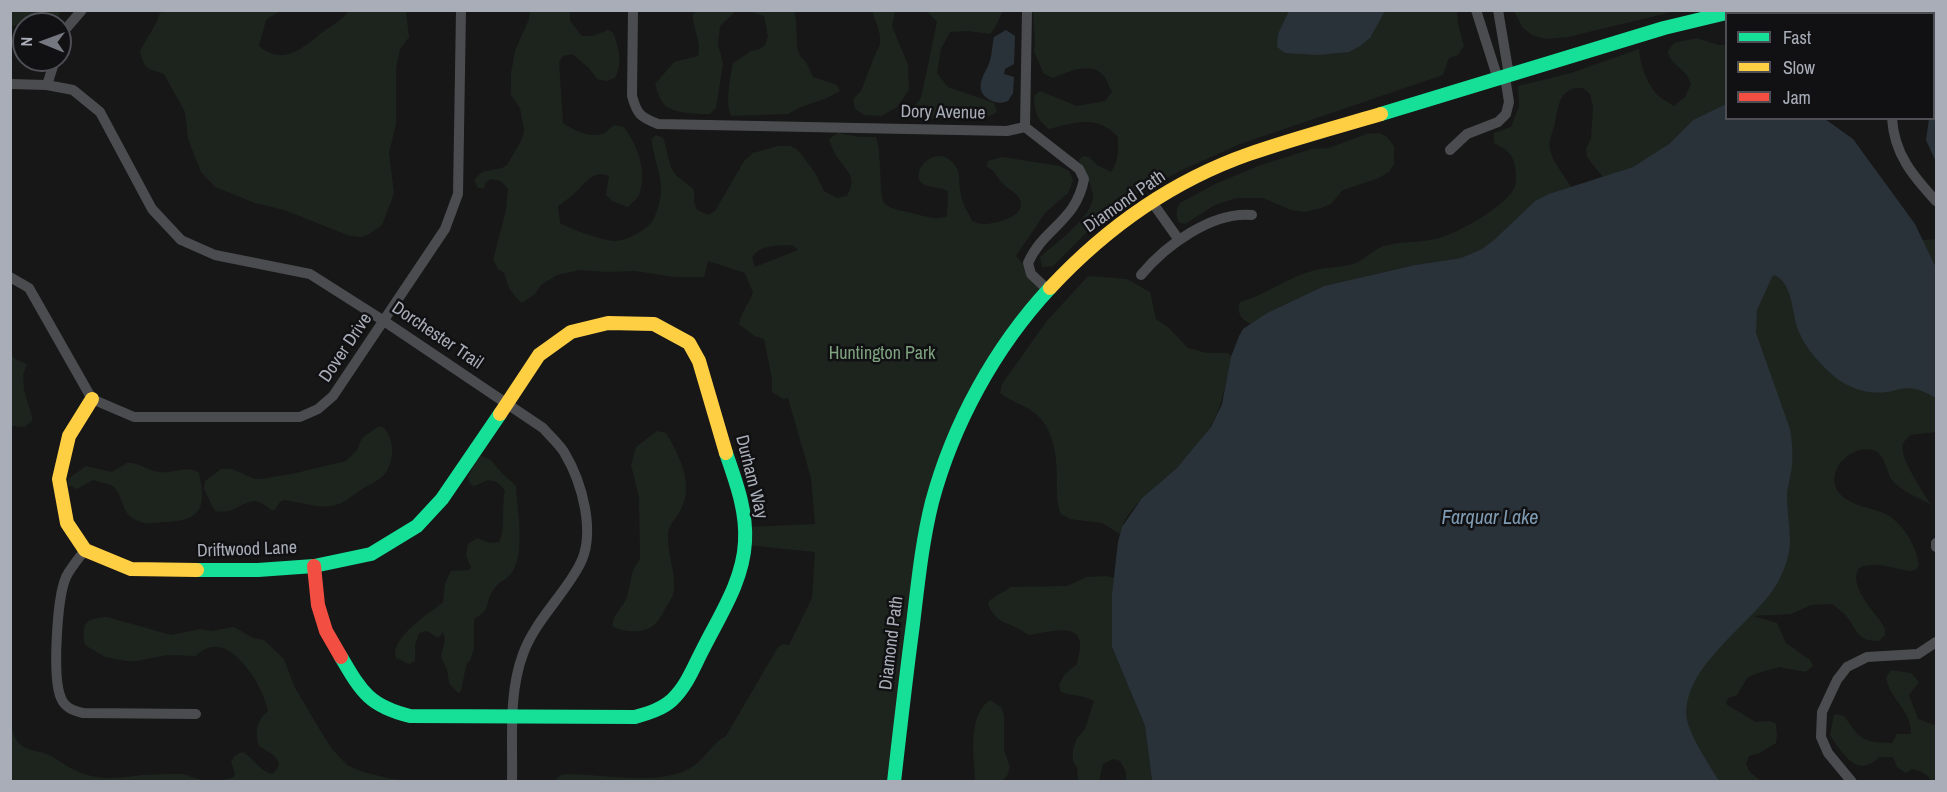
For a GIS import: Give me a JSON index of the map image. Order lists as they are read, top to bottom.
{
  "streets": {
    "street": [
      "Dory Avenue",
      "Diamond Path",
      "Dorchester Trail",
      "Dover Drive",
      "Durham Way",
      "Driftwood Lane"
    ]
  },
  "crossings": [
    ["Dorchester Trail", "Dover Drive"],
    ["Dorchester Trail", "Durham Way"],
    ["Dorchester Trail", "Driftwood Lane"],
    ["Durham Way", "Driftwood Lane"]
  ],
  "water": ["Farquar Lake"],
  "parks": ["Huntington Park"],
  "legend": ["Fast", "Slow", "Jam"],
  "north": "left"
}
